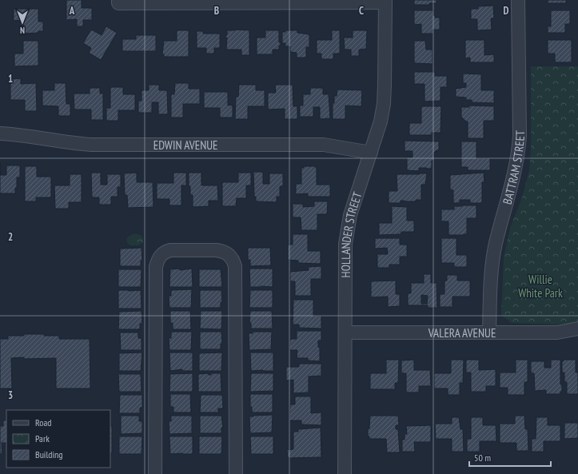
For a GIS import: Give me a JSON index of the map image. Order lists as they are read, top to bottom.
{
  "streets": {
    "street": [
      "EDWIN AVENUE",
      "BATTRAM STREET",
      "HOLLANDER STREET",
      "VALERA AVENUE"
    ]
  },
  "crossings": [
    ["EDWIN AVENUE", "HOLLANDER STREET"],
    ["BATTRAM STREET", "VALERA AVENUE"],
    ["HOLLANDER STREET", "VALERA AVENUE"]
  ],
  "parks": ["Willie White Park"],
  "legend": ["Road", "Park", "Building"],
  "scale_bar": "50 m",
  "north": "bottom",
  "grid": {
    "columns": [
      "A",
      "B",
      "C",
      "D"
    ],
    "rows": ["1", "2", "3"]
  }
}
